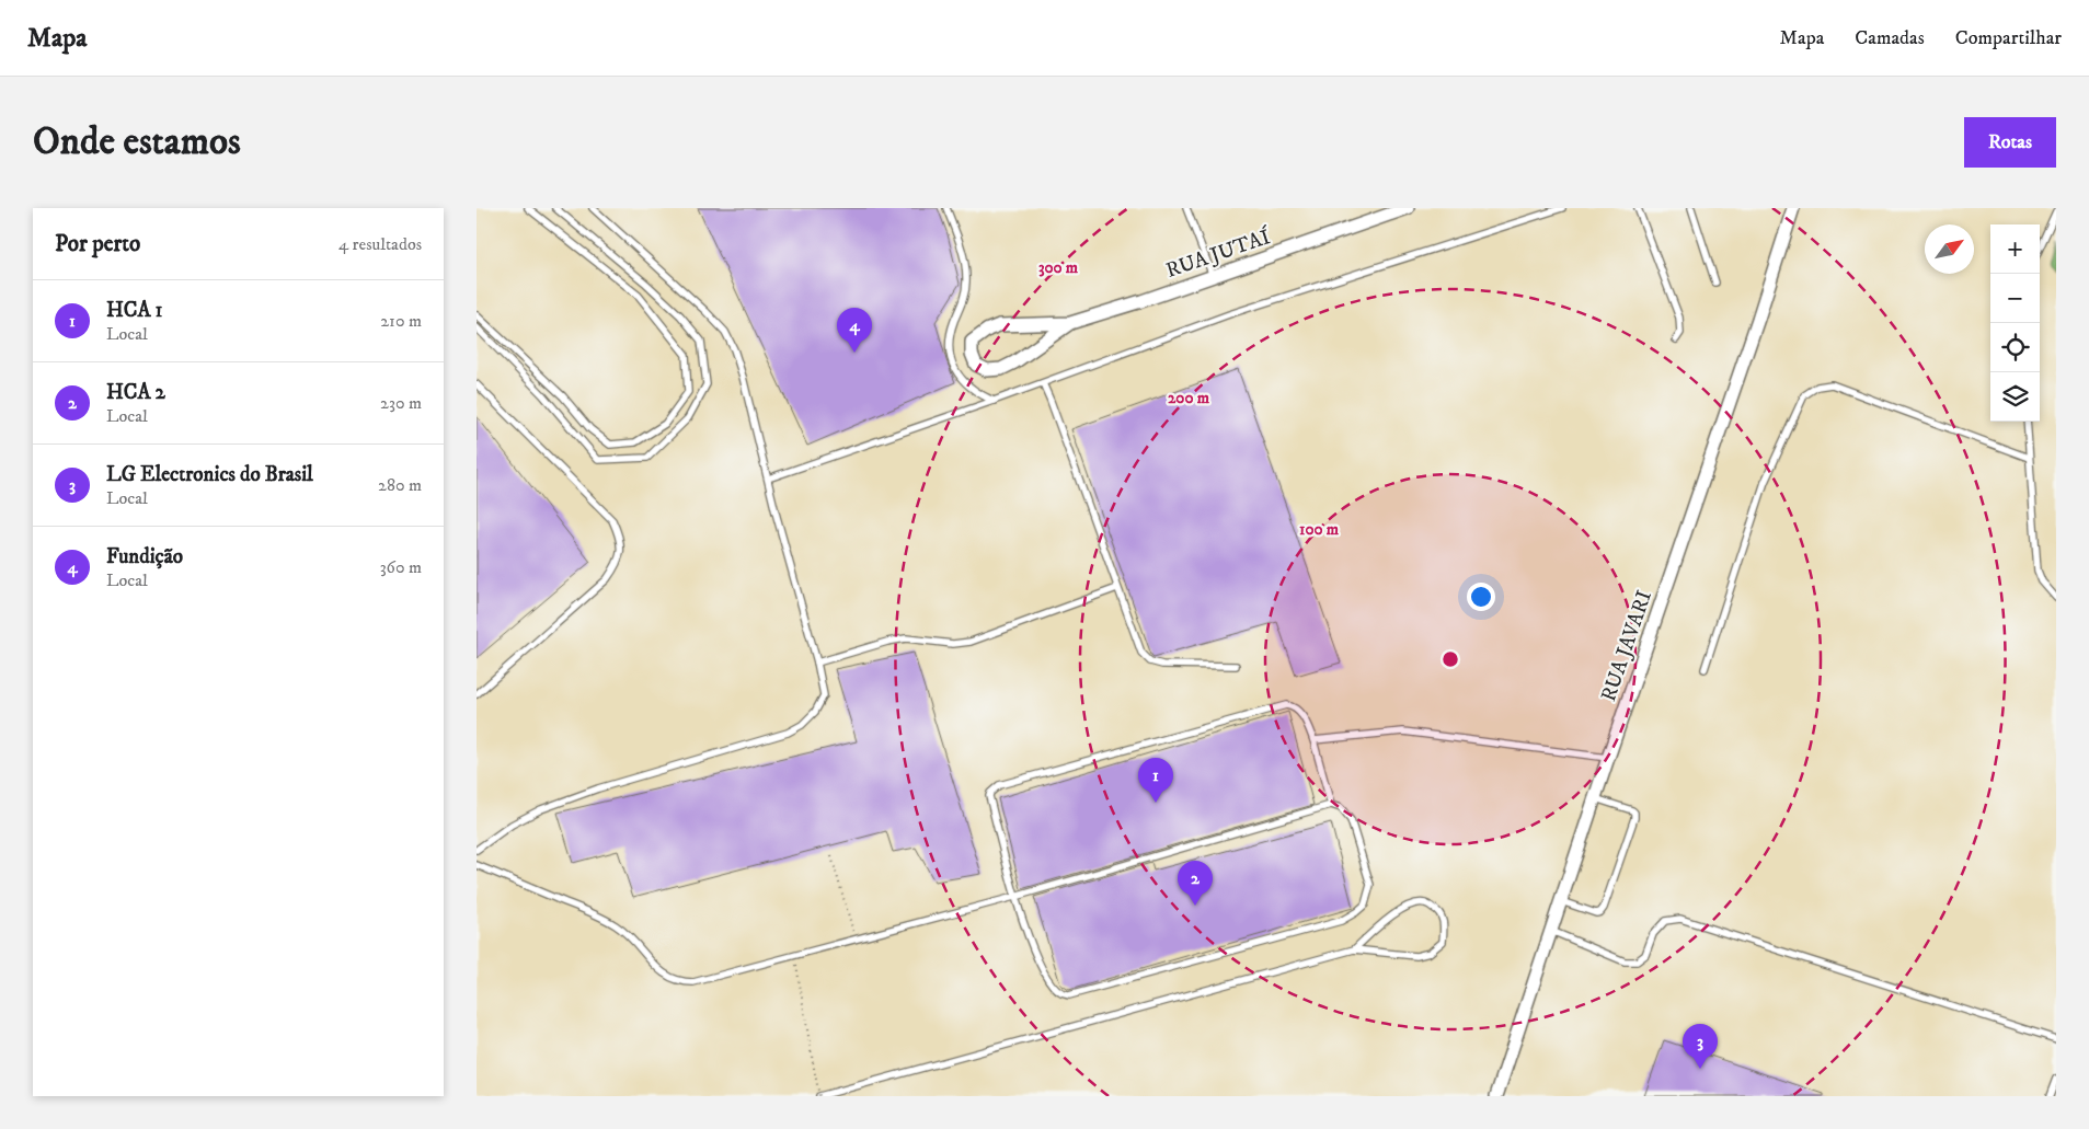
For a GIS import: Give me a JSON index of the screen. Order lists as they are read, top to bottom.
{
  "streets": {
    "street": ["RUA JUTAÍ", "RUA JAVARI"]
  },
  "north": "top right",
  "page": {
    "header": "Mapa",
    "nav": ["Mapa", "Camadas", "Compartilhar"],
    "buttons": "Rotas",
    "title": "Onde estamos",
    "heading": ["Por perto", "4 resultados"],
    "map_buttons": ["+", "−"],
    "list": [
      {
        "mark": "1",
        "name": "HCA 1",
        "note": "Local",
        "value": "210 m"
      },
      {
        "mark": "2",
        "name": "HCA 2",
        "note": "Local",
        "value": "230 m"
      },
      {
        "mark": "3",
        "name": "LG Electronics do Brasil",
        "note": "Local",
        "value": "280 m"
      },
      {
        "mark": "4",
        "name": "Fundição",
        "note": "Local",
        "value": "360 m"
      }
    ],
    "pins": [
      "4",
      "1",
      "2",
      "3"
    ]
  },
  "rings": ["300 m", "200 m", "100 m"]
}
